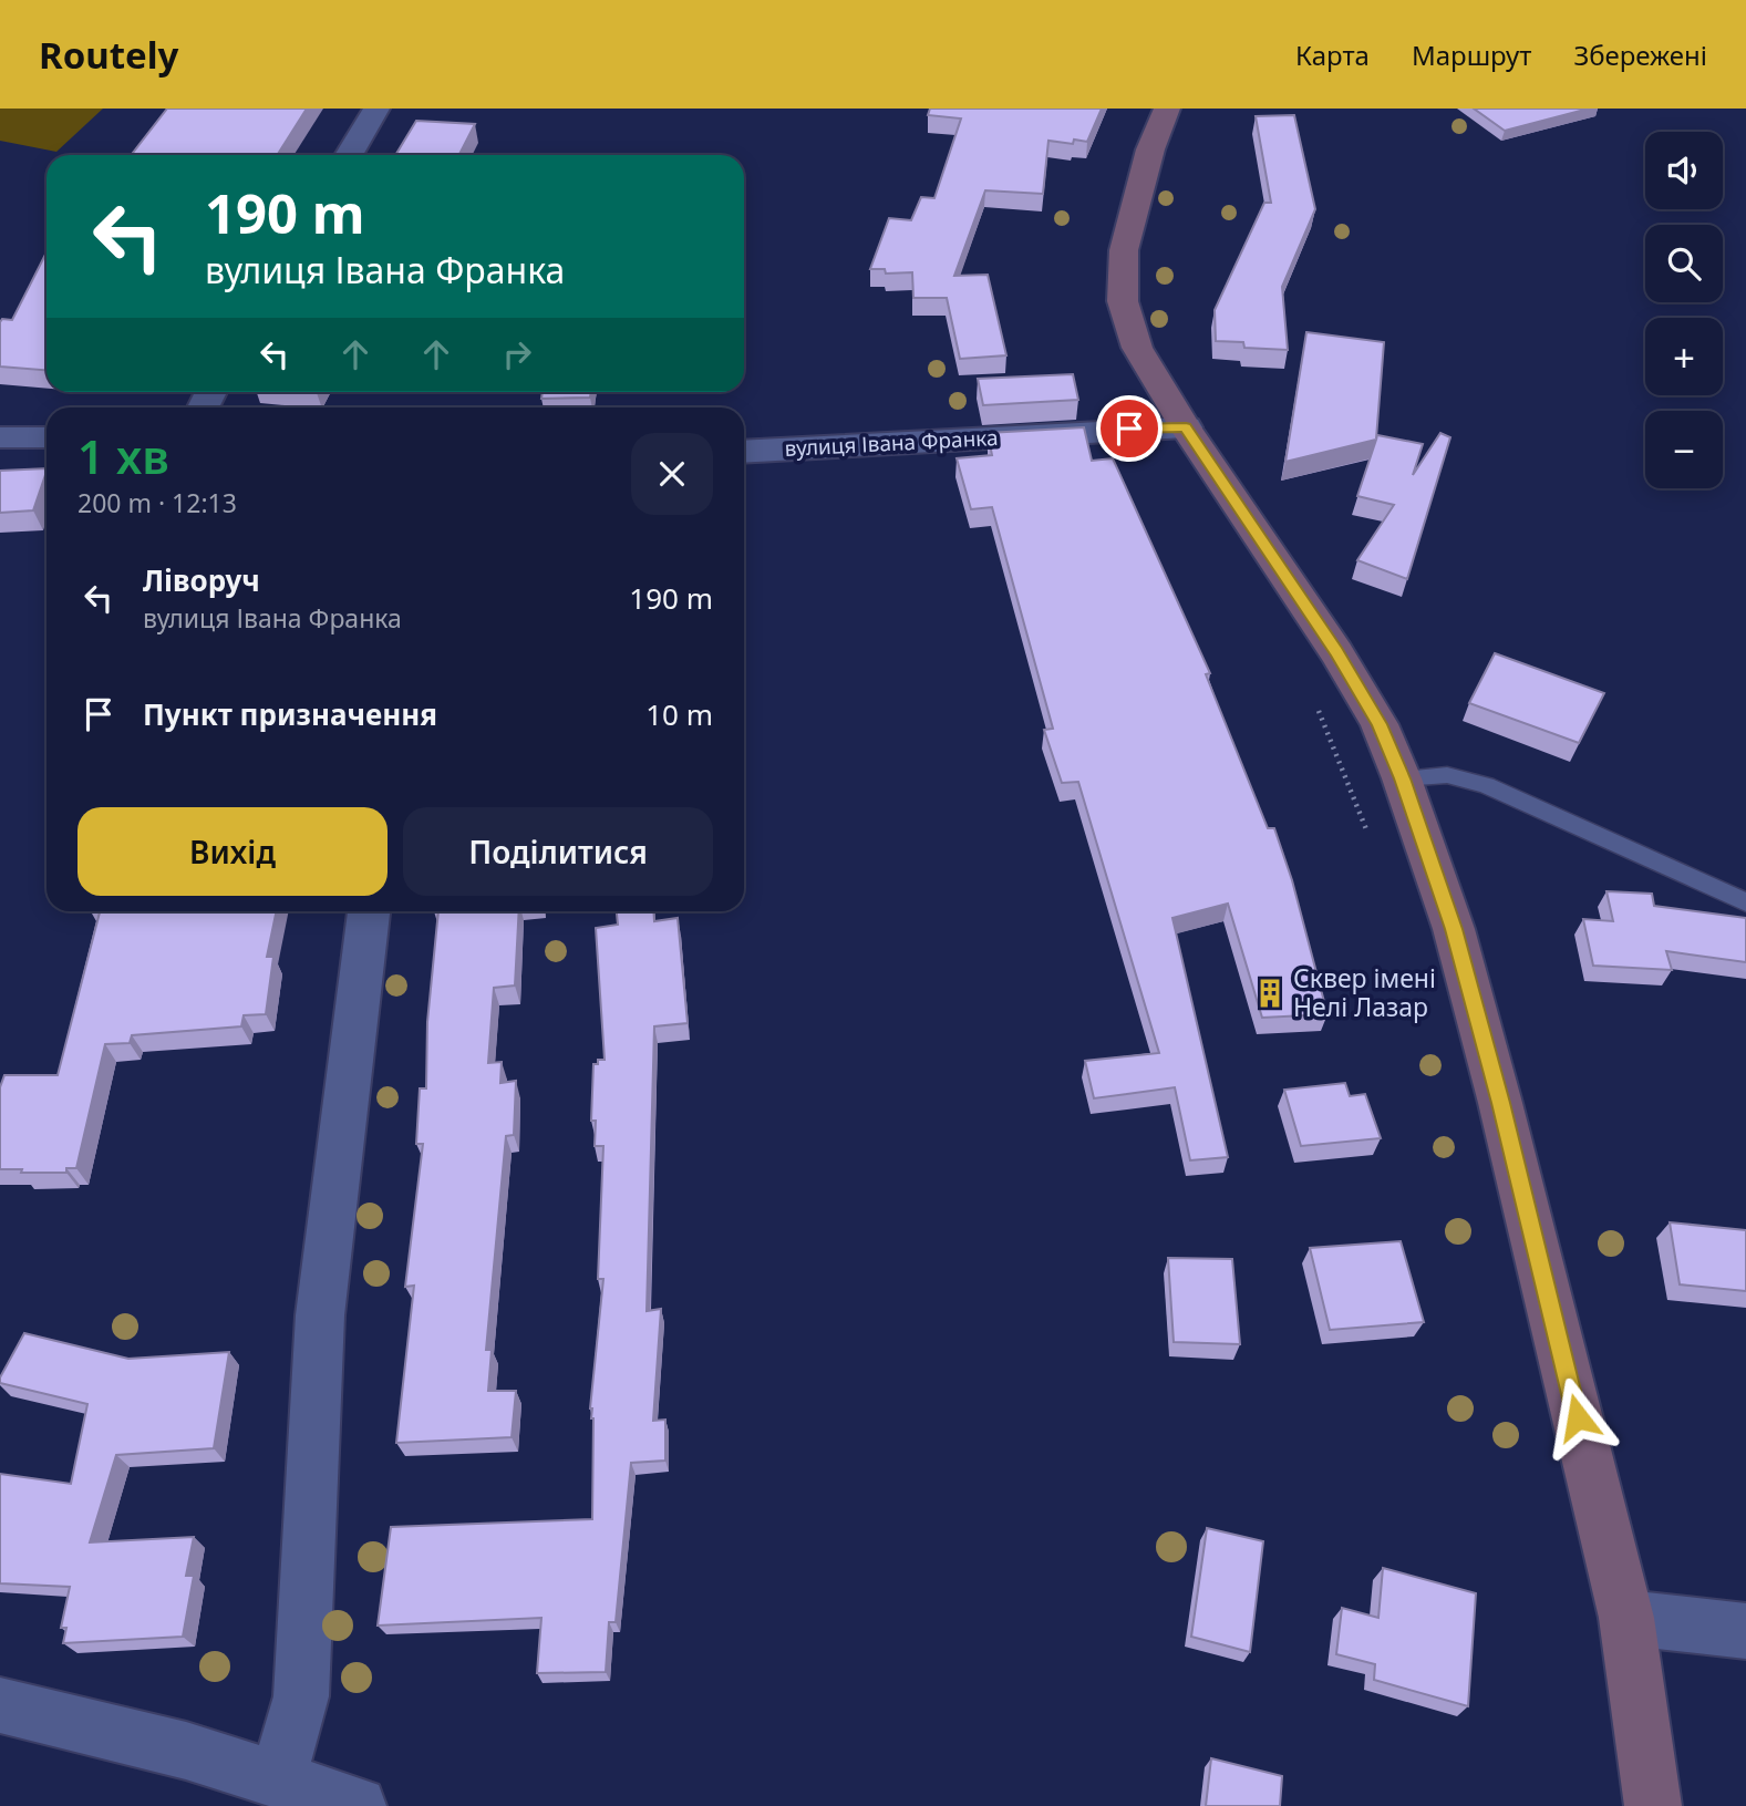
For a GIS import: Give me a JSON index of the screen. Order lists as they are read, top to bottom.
{
  "streets": {
    "street": ["вулиця Івана Франка"]
  },
  "places": {
    "building": ["Сквер імені Нелі Лазар"]
  },
  "page": {
    "header": "Routely",
    "nav": ["Карта", "Маршрут", "Збережені"],
    "map_buttons": ["+", "−"],
    "turn": ["190 m", "вулиця Івана Франка"],
    "heading": ["1 хв", "200 m · 12:13"],
    "list": [
      {
        "name": "Ліворуч",
        "note": "вулиця Івана Франка",
        "value": "190 m"
      },
      {
        "name": "Пункт призначення",
        "value": "10 m"
      }
    ],
    "buttons": ["Вихід", "Поділитися"]
  }
}
